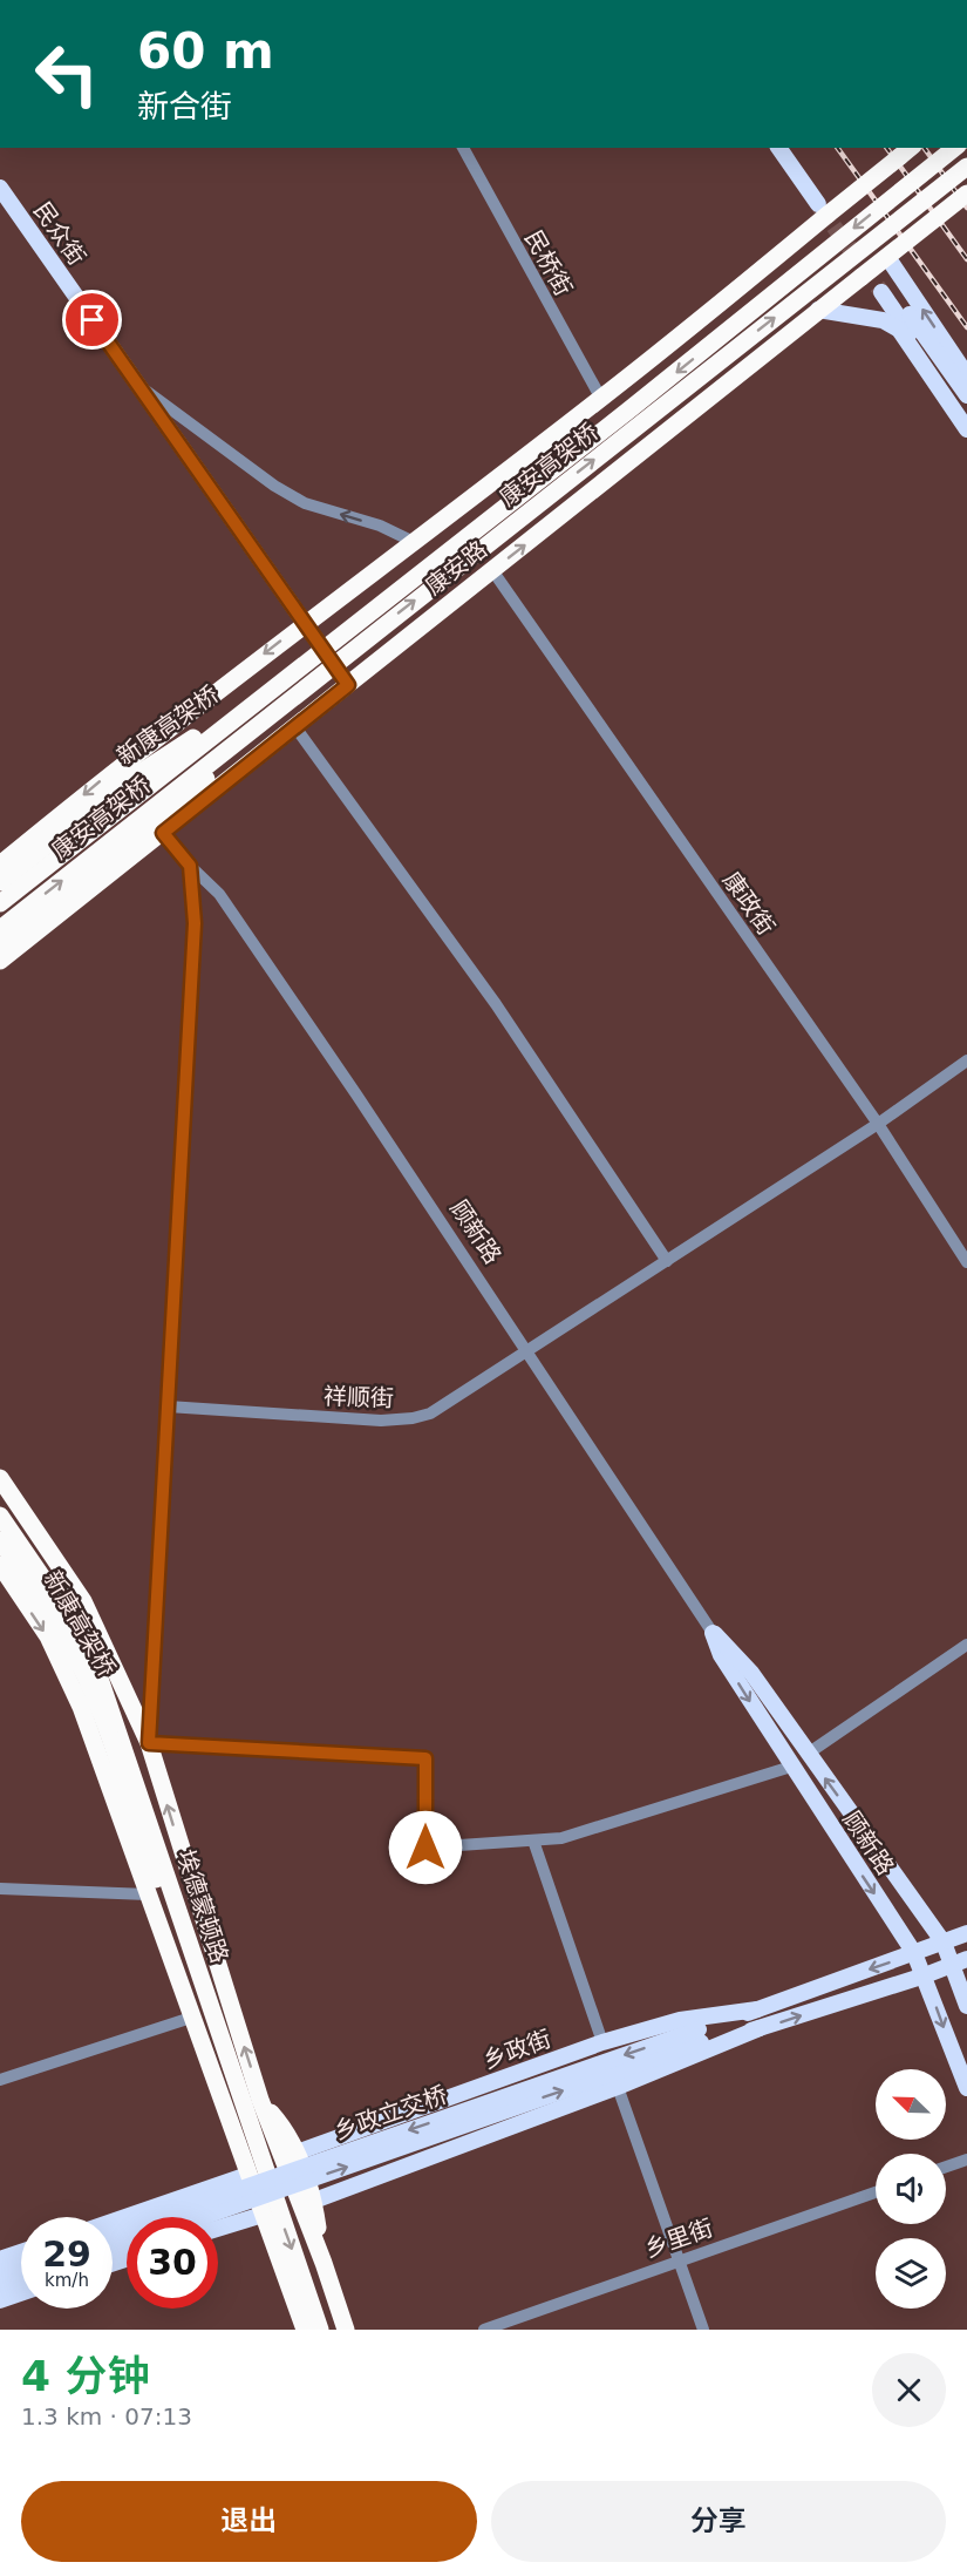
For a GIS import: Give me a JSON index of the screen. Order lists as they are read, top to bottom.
{
  "streets": {
    "highway": [
      "康安高架桥",
      "康安路",
      "新康高架桥",
      "埃德蒙顿路"
    ],
    "main road": [
      "民众街",
      "顾新路",
      "乡政街",
      "乡政立交桥"
    ],
    "street": [
      "民桥街",
      "康政街",
      "祥顺街",
      "乡里街"
    ]
  },
  "crossings": [
    ["民众街", "康安路"],
    ["民桥街", "康安路"],
    ["康安高架桥", "新康高架桥"],
    ["康安路", "康政街"],
    ["康安路", "顾新路"],
    ["新康高架桥", "埃德蒙顿路"],
    ["康政街", "祥顺街"],
    ["顾新路", "祥顺街"],
    ["顾新路", "乡政街"],
    ["乡政街", "乡政立交桥"]
  ],
  "north": "top left",
  "page": {
    "turn": ["60 m", "新合街"],
    "speed": "29 km/h",
    "limit": "30",
    "heading": ["4 分钟", "1.3 km · 07:13"],
    "buttons": ["退出", "分享"]
  }
}
